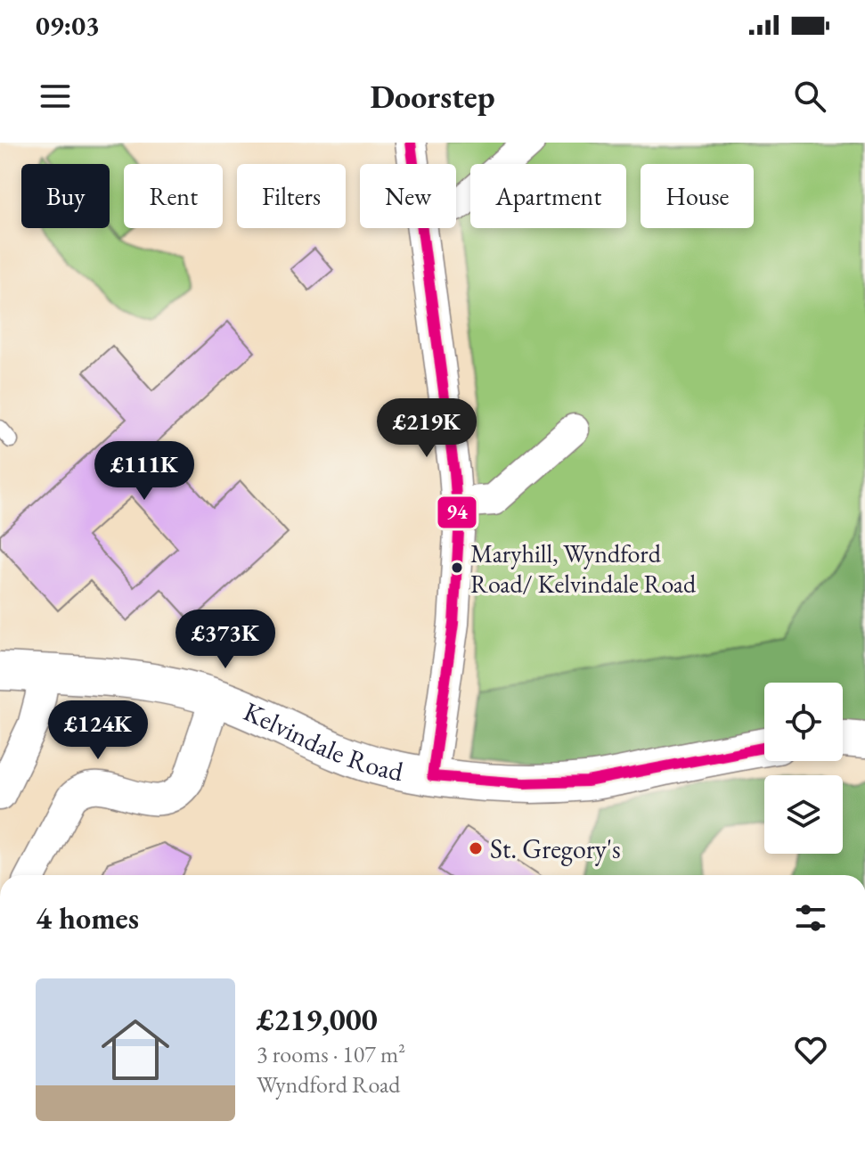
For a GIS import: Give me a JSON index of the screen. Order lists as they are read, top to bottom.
{
  "streets": {
    "street": ["Kelvindale Road"]
  },
  "places": ["Maryhill, Wyndford Road/ Kelvindale Road", "St. Gregory's"],
  "lines": ["transit line 94"],
  "page": {
    "status": "09:03",
    "header": "Doorstep",
    "chip": [
      "Buy",
      "Rent",
      "Filters",
      "New",
      "Apartment",
      "House"
    ],
    "price": [
      "£219K",
      "£111K",
      "£373K",
      "£124K"
    ],
    "heading": "4 homes",
    "list": [
      {
        "name": "£219,000",
        "note": "3 rooms · 107 m² · Wyndford Road"
      }
    ]
  }
}
